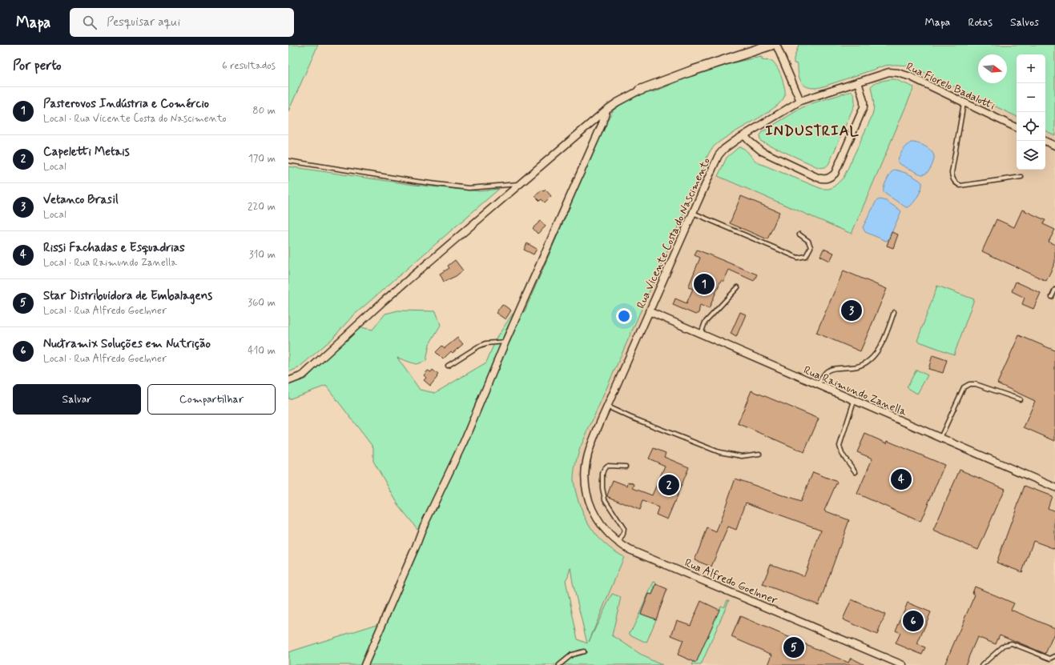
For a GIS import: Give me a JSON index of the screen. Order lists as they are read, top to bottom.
{
  "streets": {
    "street": [
      "Rua Fiorelo Badalotti",
      "Rua Vicente Costa do Nascimento",
      "Rua Raimundo Zanella",
      "Rua Alfredo Goelnner"
    ]
  },
  "crossings": [
    ["Rua Fiorelo Badalotti", "Rua Vicente Costa do Nascimento"],
    ["Rua Vicente Costa do Nascimento", "Rua Raimundo Zanella"],
    ["Rua Vicente Costa do Nascimento", "Rua Alfredo Goelnner"]
  ],
  "districts": ["INDUSTRIAL"],
  "north": "right",
  "page": {
    "header": "Mapa",
    "search": "Pesquisar aqui",
    "nav": ["Mapa", "Rotas", "Salvos"],
    "heading": ["Por perto", "6 resultados"],
    "map_buttons": ["+", "−"],
    "list": [
      {
        "mark": "1",
        "name": "Pasterovos Indústria e Comércio",
        "note": "Local · Rua Vicente Costa do Nascimento",
        "value": "80 m"
      },
      {
        "mark": "2",
        "name": "Capeletti Metais",
        "note": "Local",
        "value": "170 m"
      },
      {
        "mark": "3",
        "name": "Vetanco Brasil",
        "note": "Local",
        "value": "220 m"
      },
      {
        "mark": "4",
        "name": "Rissi Fachadas e Esquadrias",
        "note": "Local · Rua Raimundo Zanella",
        "value": "310 m"
      },
      {
        "mark": "5",
        "name": "Star Distribuidora de Embalagens",
        "note": "Local · Rua Alfredo Goelnner",
        "value": "360 m"
      },
      {
        "mark": "6",
        "name": "Nuctramix Soluções em Nutrição",
        "note": "Local · Rua Alfredo Goelnner",
        "value": "410 m"
      }
    ],
    "pins": [
      "1",
      "3",
      "4",
      "2",
      "6",
      "5"
    ],
    "buttons": ["Salvar", "Compartilhar"]
  }
}
